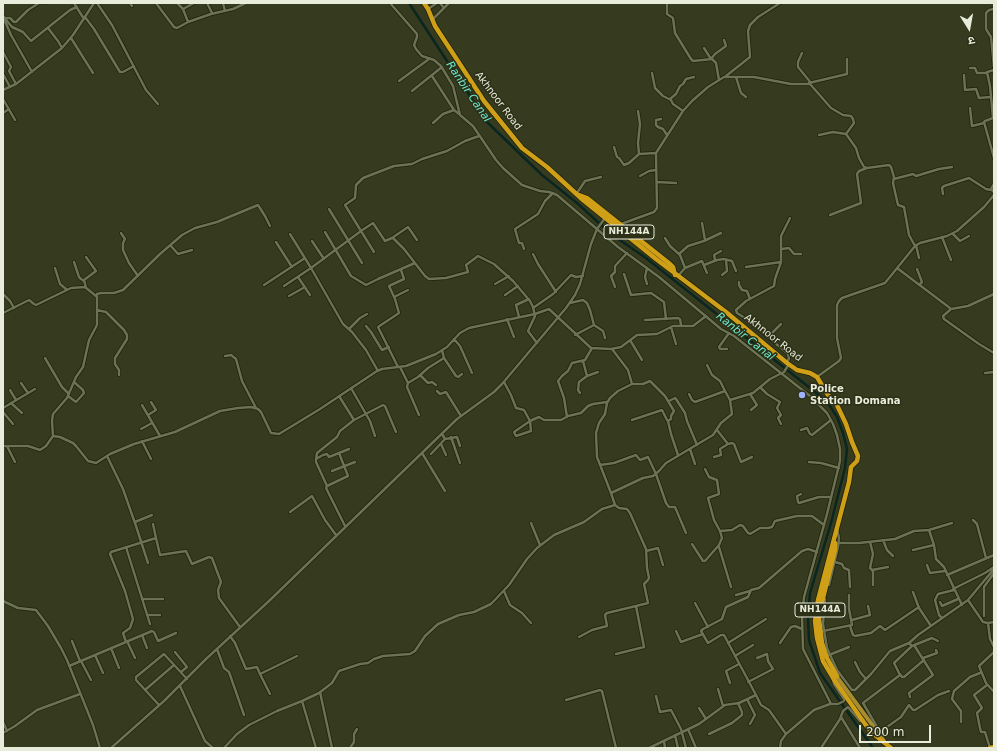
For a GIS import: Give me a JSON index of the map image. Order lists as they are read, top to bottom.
{
  "streets": {
    "highway": ["Akhnoor Road", "NH144A"]
  },
  "crossings": [
    ["Akhnoor Road", "NH144A"]
  ],
  "water": ["Ranbir Canal"],
  "places": ["Police Station Domana"],
  "scale_bar": "200 m",
  "north": "bottom"
}
